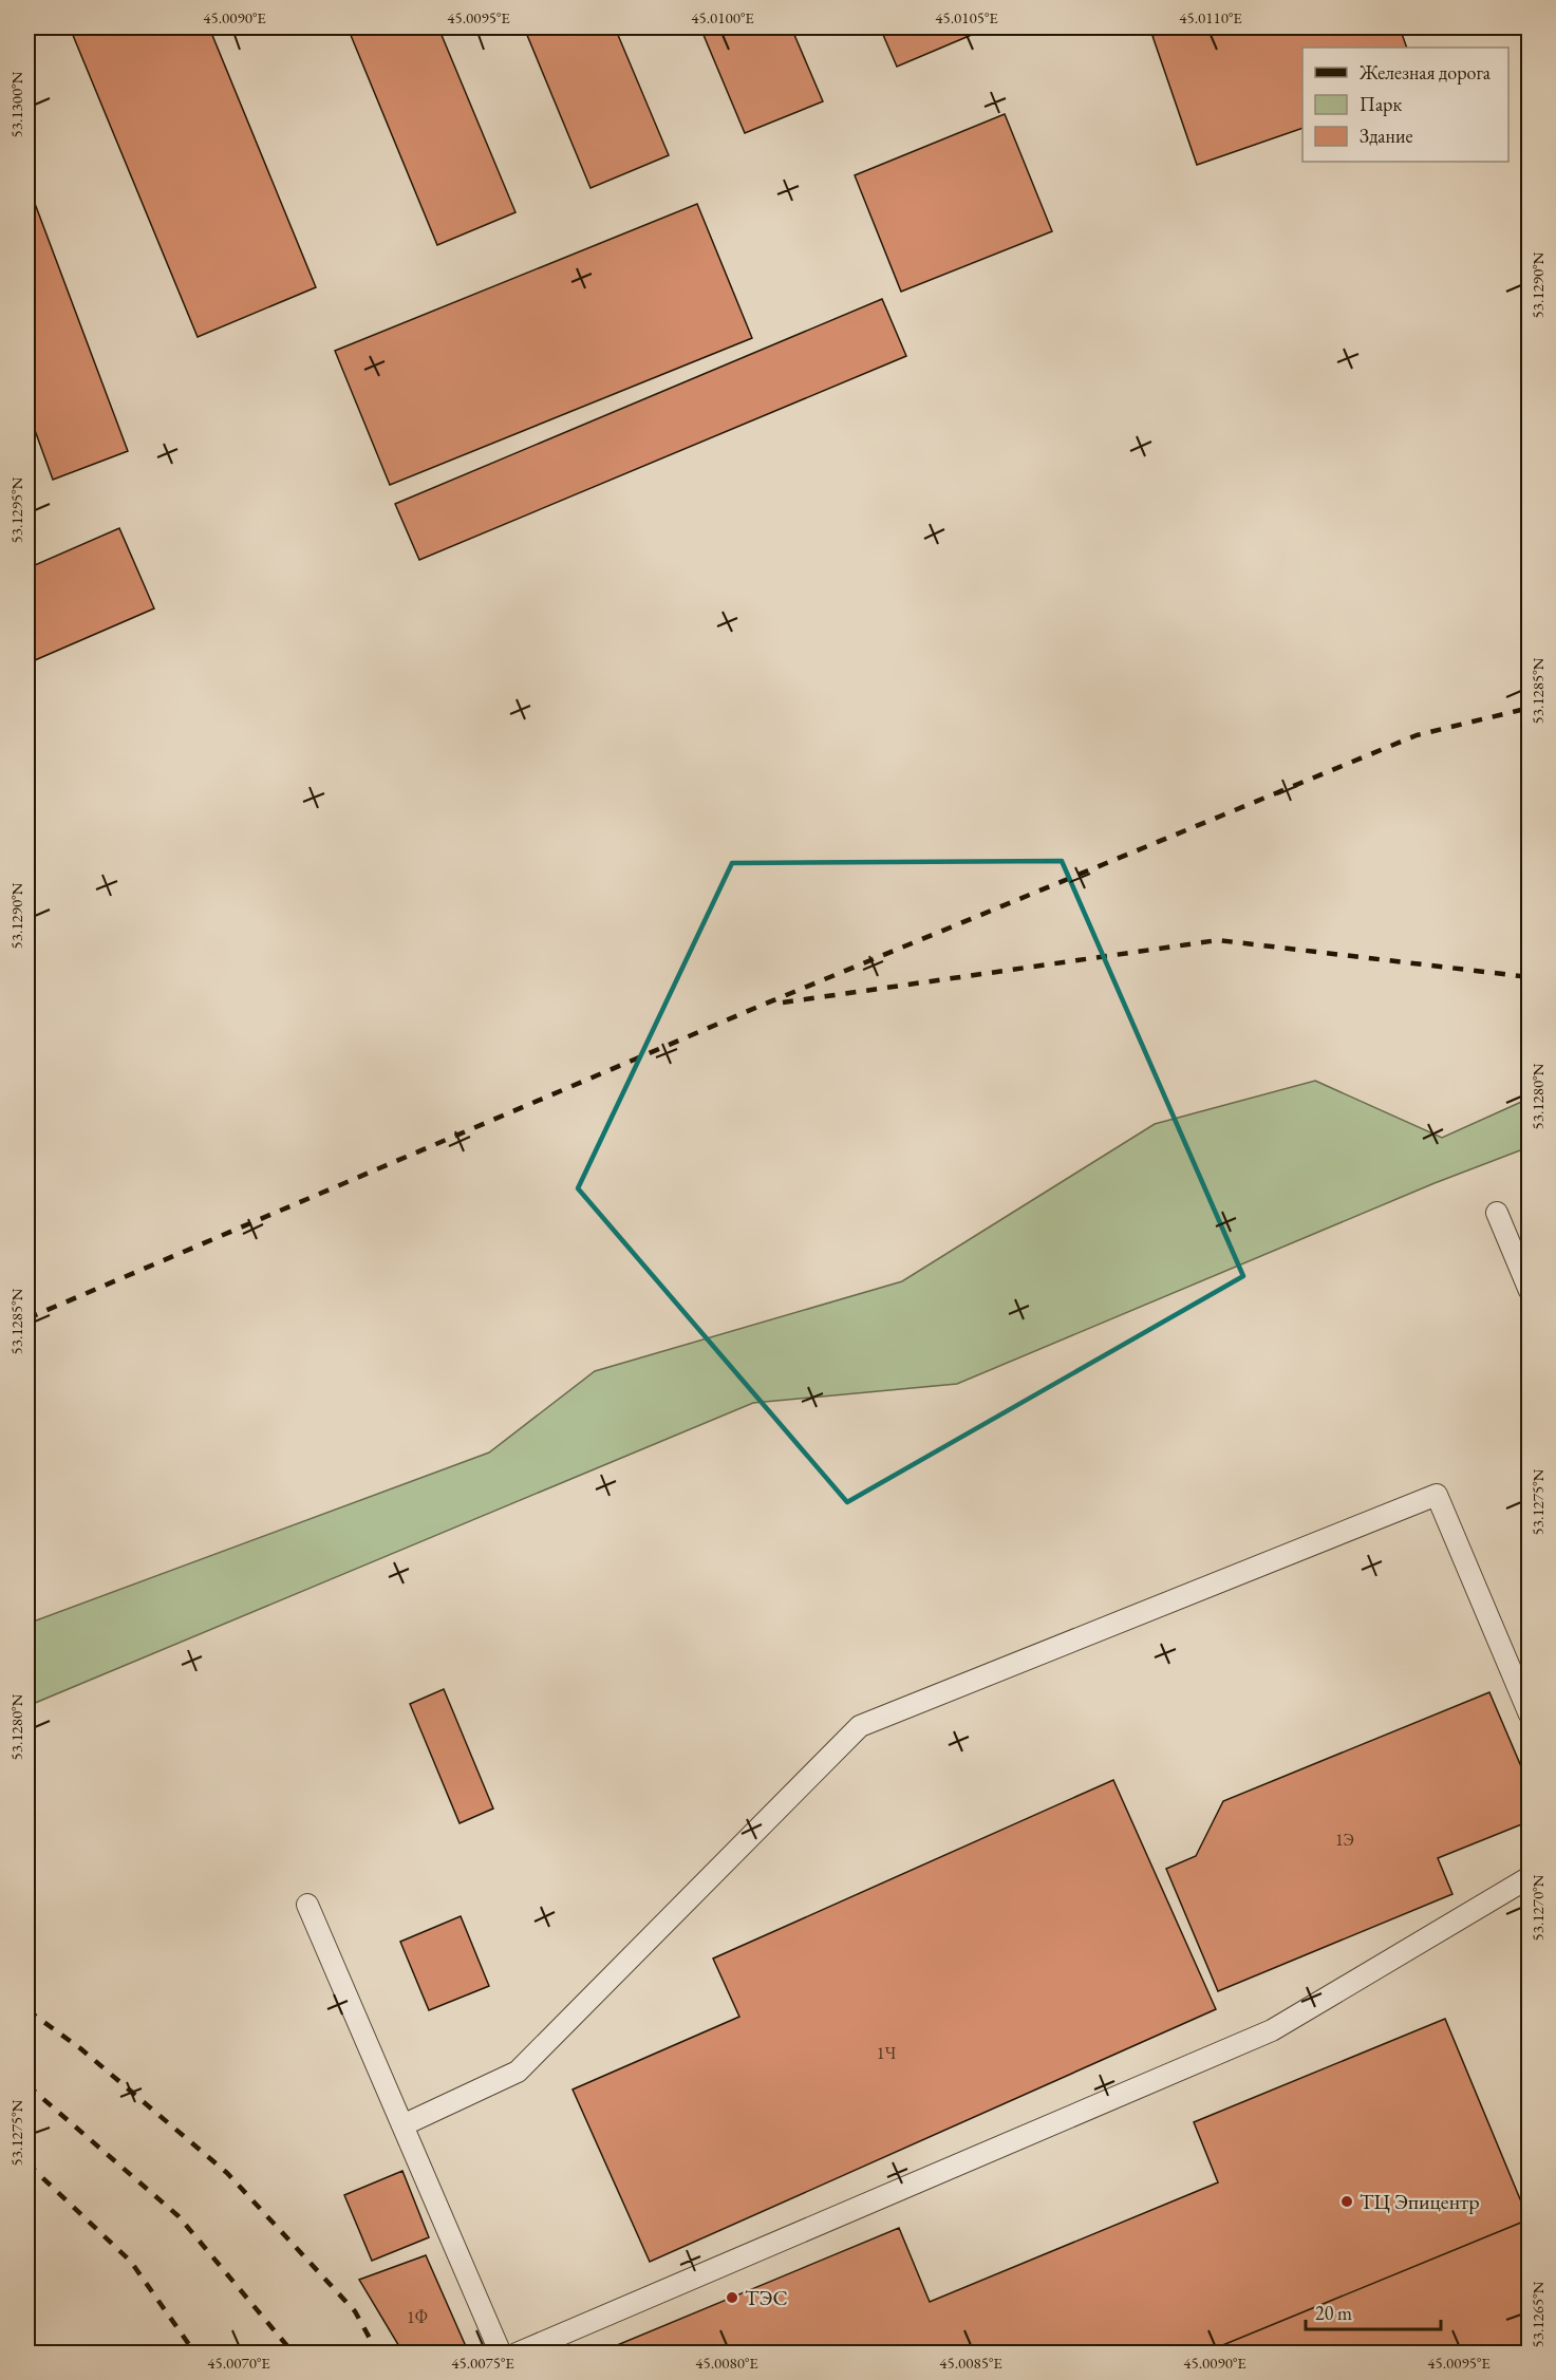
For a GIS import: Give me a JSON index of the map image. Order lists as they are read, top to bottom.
{
  "places": ["ТЦ Эпицентр", "ТЭС"],
  "house_numbers": ["1Э", "1Ч", "1Ф"],
  "legend": ["Железная дорога", "Парк", "Здание"],
  "scale_bar": "20 m",
  "coordinates": [
    "45.0090°E",
    "45.0095°E",
    "45.0100°E",
    "45.0105°E",
    "45.0110°E",
    "53.1300°N",
    "53.1290°N",
    "53.1295°N",
    "53.1285°N",
    "53.1280°N",
    "53.1275°N",
    "53.1270°N",
    "53.1265°N",
    "45.0070°E",
    "45.0075°E",
    "45.0080°E",
    "45.0085°E"
  ]
}
